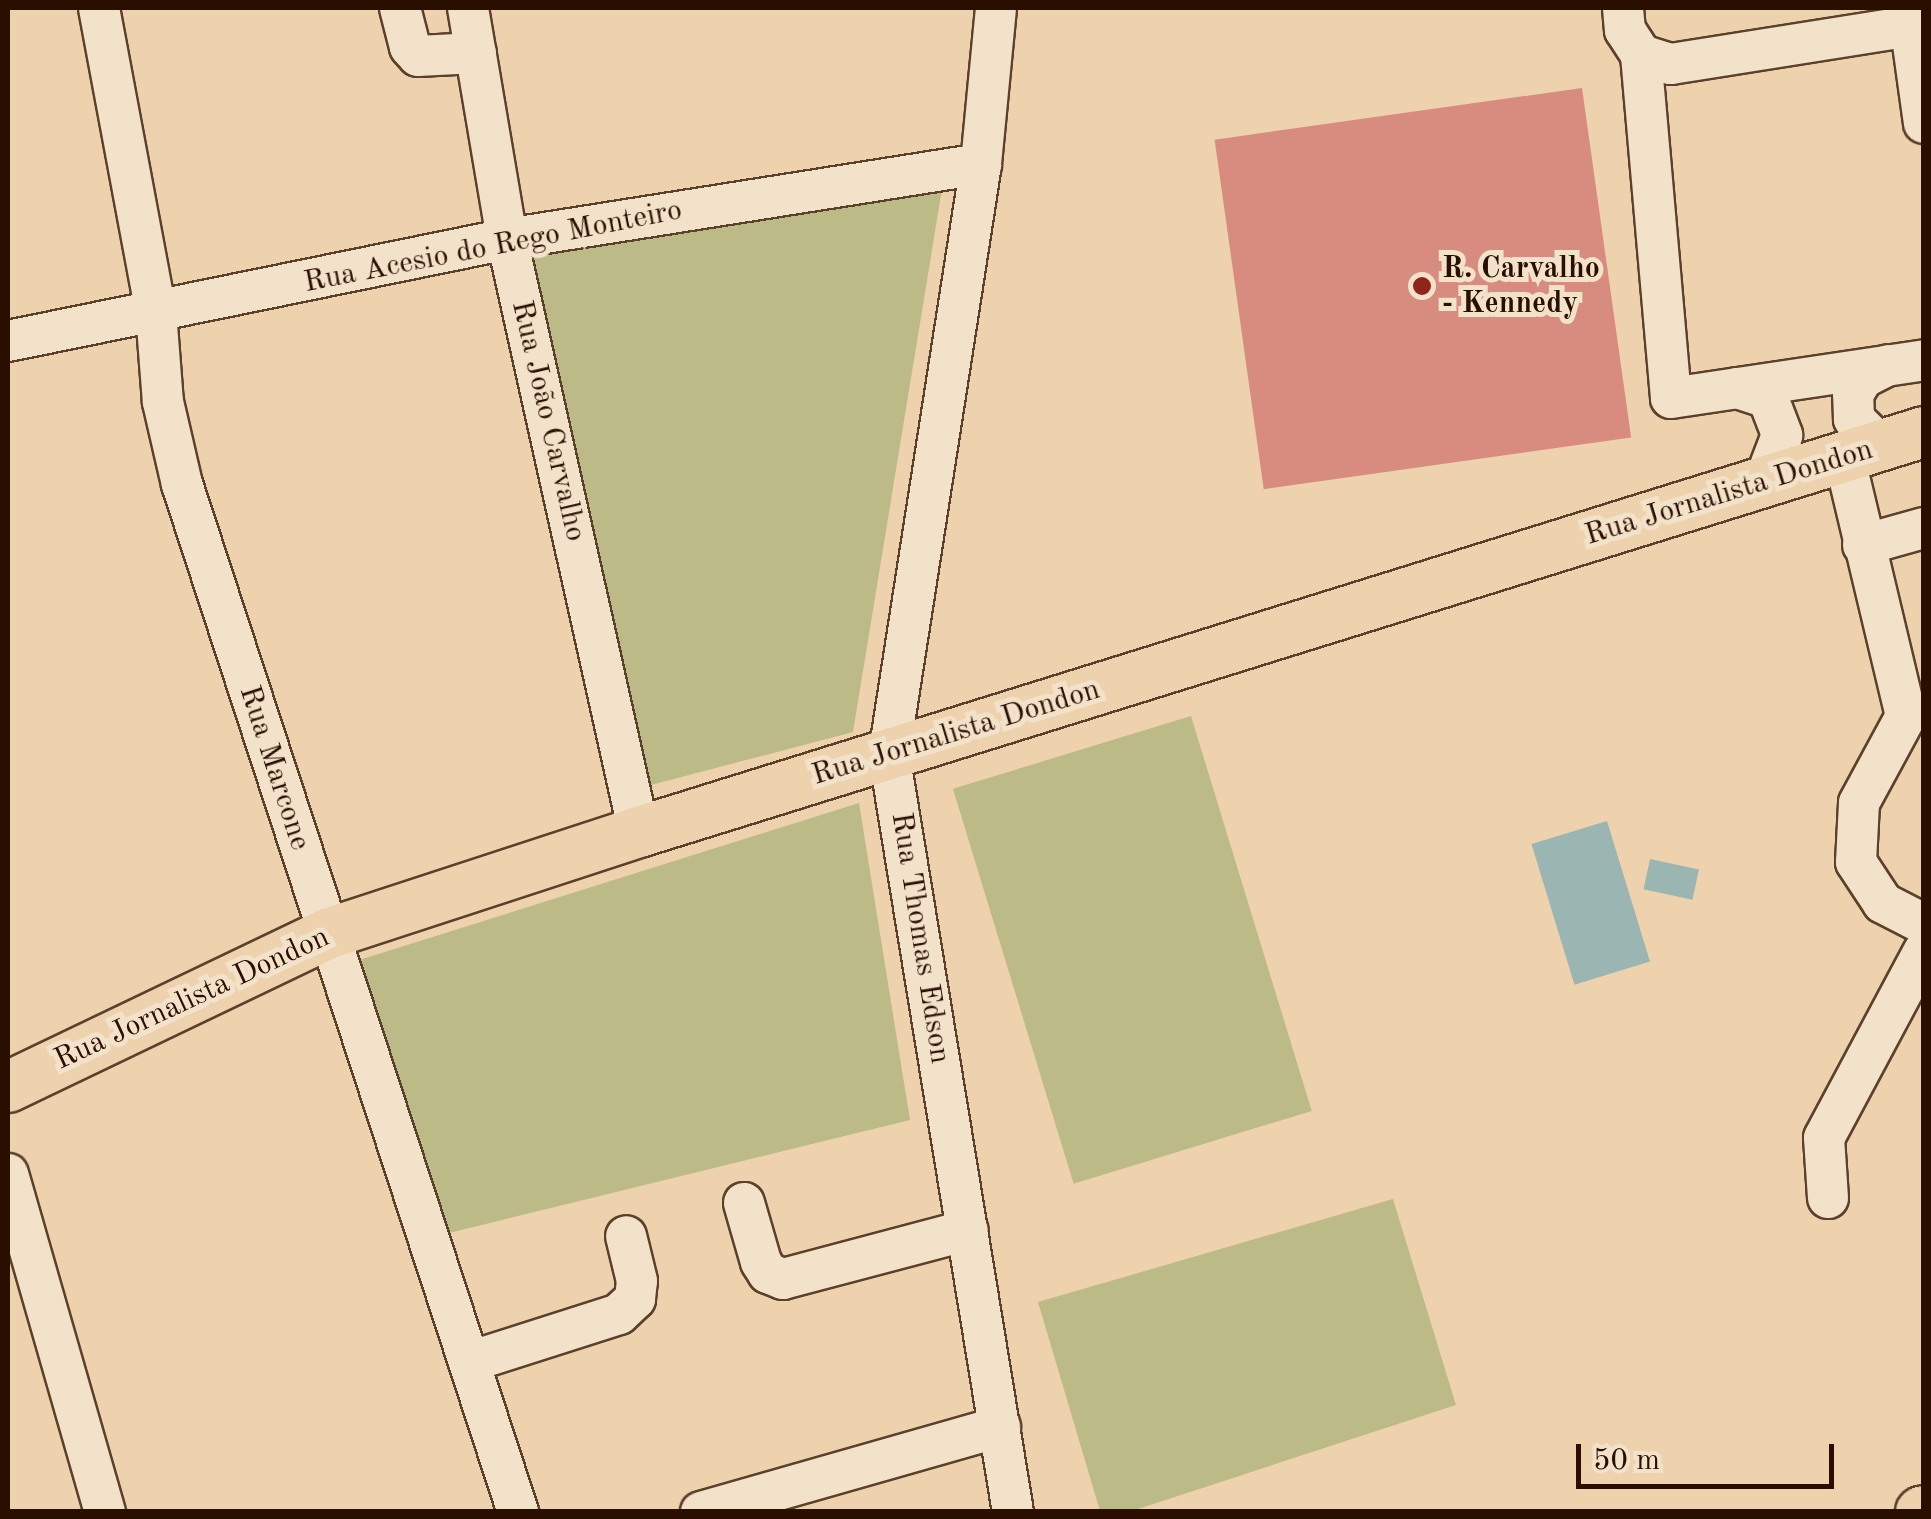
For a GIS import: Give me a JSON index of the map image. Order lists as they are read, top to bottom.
{
  "streets": {
    "main road": ["Rua Jornalista Dondon"],
    "street": [
      "Rua Acesio do Rego Monteiro",
      "Rua João Carvalho",
      "Rua Marcone",
      "Rua Thomas Edson"
    ]
  },
  "crossings": [
    ["Rua Acesio do Rego Monteiro", "Rua João Carvalho"],
    ["Rua Acesio do Rego Monteiro", "Rua Marcone"],
    ["Rua Acesio do Rego Monteiro", "Rua Thomas Edson"],
    ["Rua João Carvalho", "Rua Jornalista Dondon"],
    ["Rua Jornalista Dondon", "Rua Marcone"],
    ["Rua Jornalista Dondon", "Rua Thomas Edson"]
  ],
  "places": ["R. Carvalho - Kennedy"],
  "scale_bar": "50 m"
}
